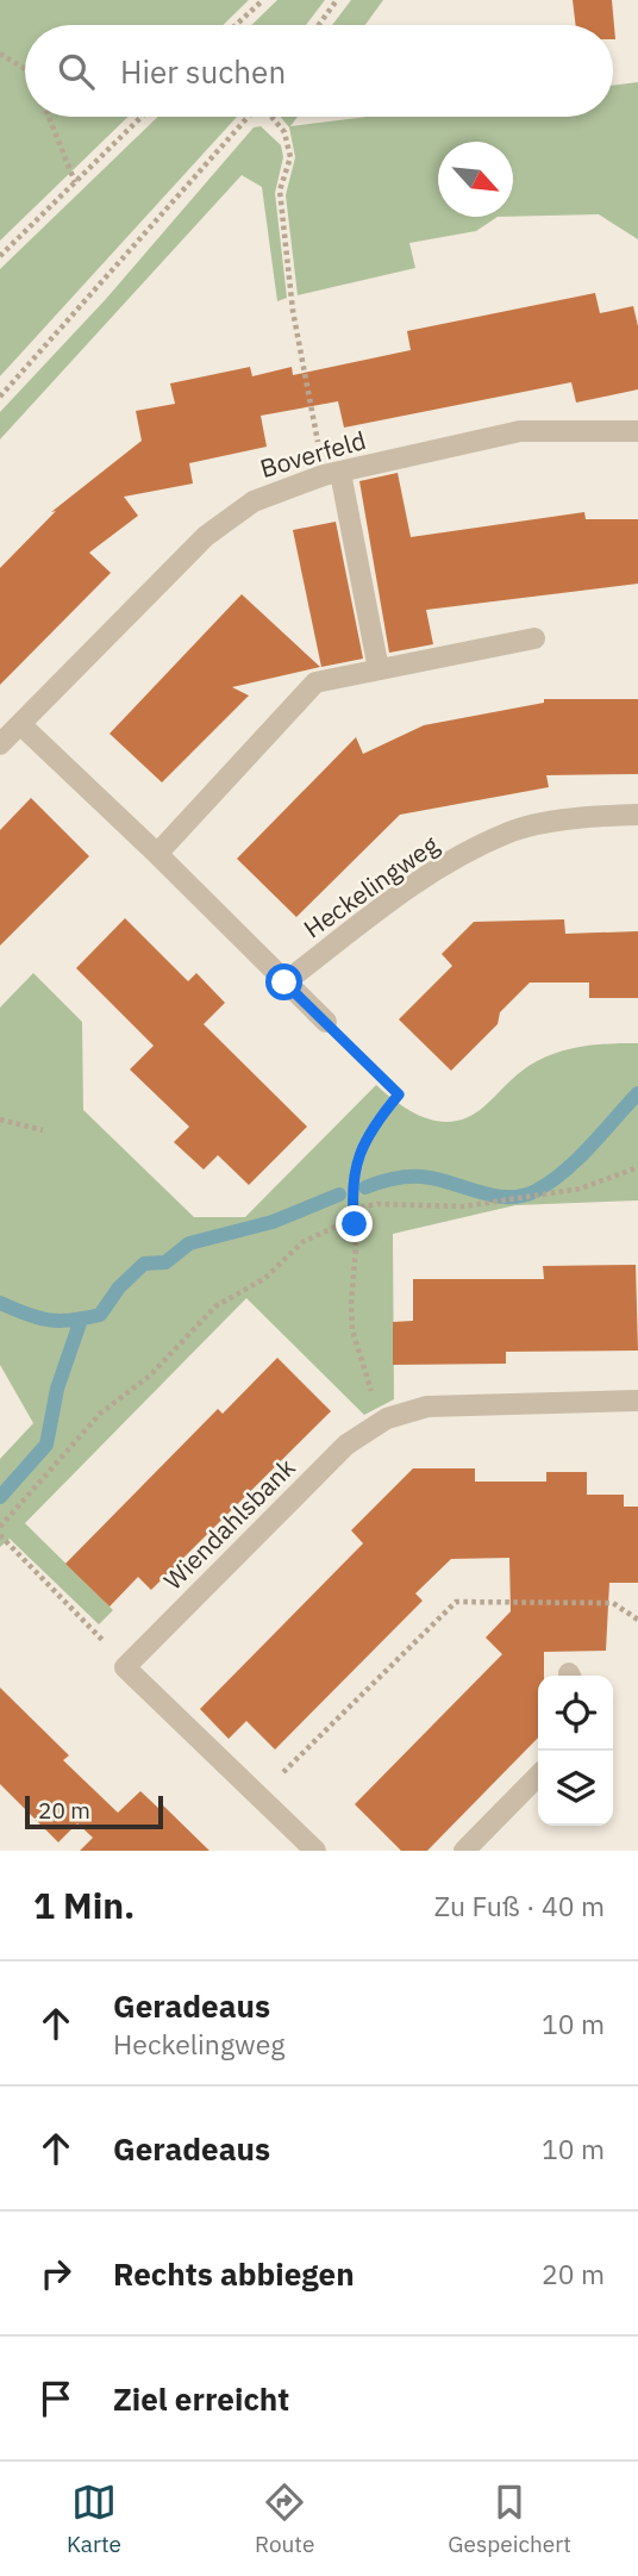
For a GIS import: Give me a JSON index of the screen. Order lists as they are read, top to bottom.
{
  "streets": {
    "street": ["Boverfeld", "Heckelingweg", "Wiendahlsbank"]
  },
  "scale_bar": "20 m",
  "north": "bottom right",
  "page": {
    "search": "Hier suchen",
    "scale": "20 m",
    "heading": ["1 Min.", "Zu Fuß · 40 m"],
    "list": [
      ["Geradeaus", "Heckelingweg", "10 m"],
      ["Geradeaus", "10 m"],
      ["Rechts abbiegen", "20 m"],
      "Ziel erreicht"
    ],
    "nav": ["Karte", "Route", "Gespeichert"]
  }
}
